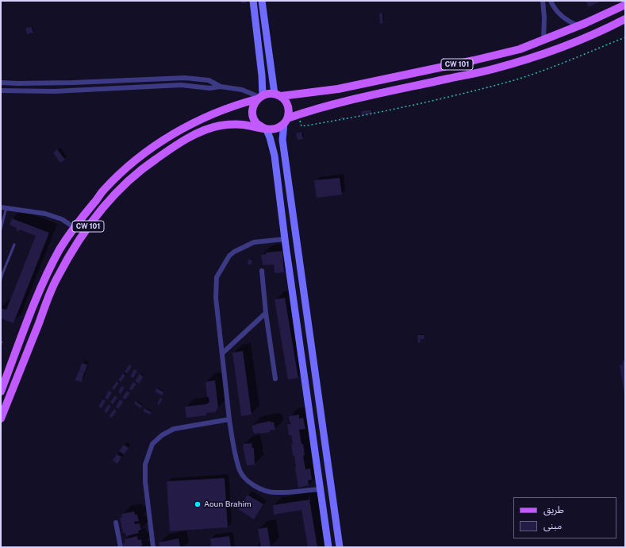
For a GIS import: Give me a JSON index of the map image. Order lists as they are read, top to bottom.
{
  "streets": {
    "main road": ["CW 101"]
  },
  "places": ["Aoun Brahim"],
  "legend": ["طريق", "مبنى"]
}
